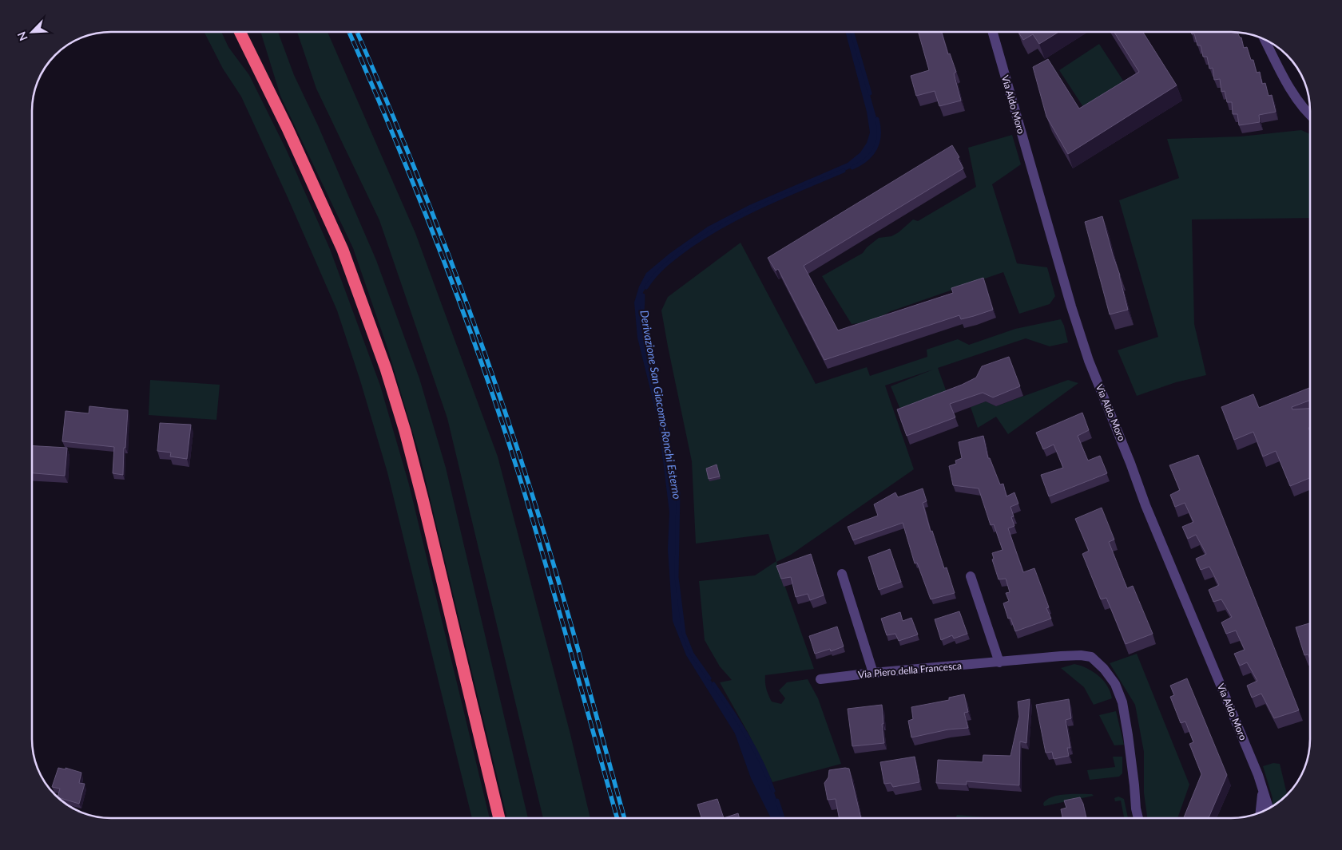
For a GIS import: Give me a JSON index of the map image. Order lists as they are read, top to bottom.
{
  "streets": {
    "street": ["Via Aldo Moro", "Via Piero della Francesca"]
  },
  "water": ["Derivazione San Giacomo-Ronchi Esterno"],
  "north": "bottom left"
}
